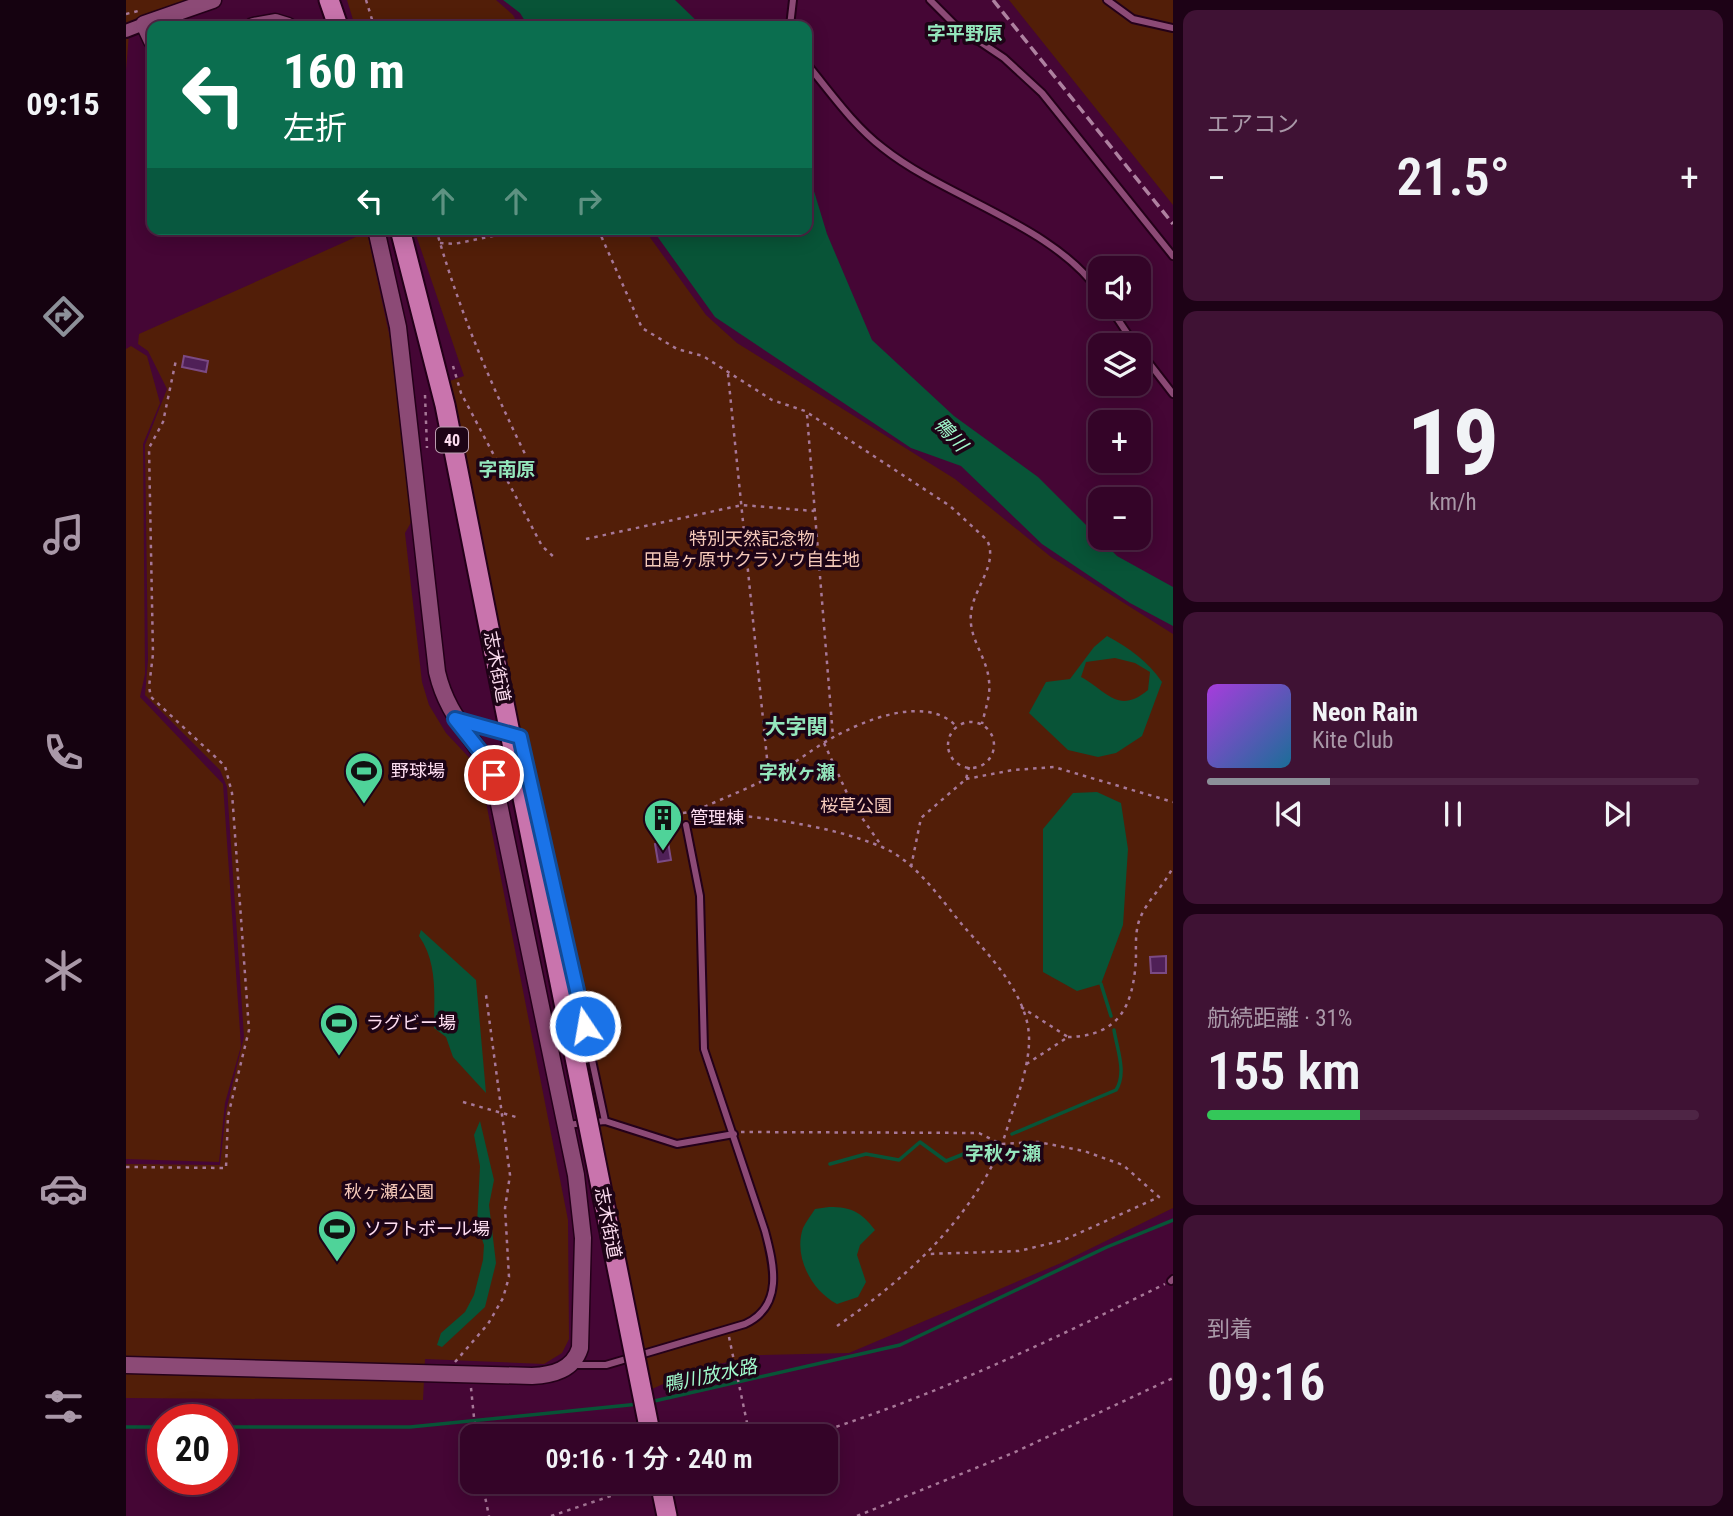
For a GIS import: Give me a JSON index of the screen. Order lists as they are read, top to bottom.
{
  "streets": {
    "main road": ["40", "志木街道"]
  },
  "districts": [
    "字平野原",
    "字南原",
    "大字関",
    "字秋ヶ瀬",
    "字秋ヶ瀬"
  ],
  "water": ["鴨川", "鴨川放水路"],
  "parks": ["特別天然記念物 田島ヶ原サクラソウ自生地", "桜草公園", "秋ヶ瀬公園"],
  "places": {
    "sports": ["野球場", "ラグビー場", "ソフトボール場"],
    "building": ["管理棟"]
  },
  "page": {
    "tabs": "09:15",
    "tile": [
      "エアコン",
      ["19", "km/h"],
      ["航続距離 · 31%", "155 km"],
      ["到着", "09:16"]
    ],
    "turn": ["160 m", "左折"],
    "heat": ["−", "21.5°", "+"],
    "map_buttons": ["+", "−"],
    "song": ["Neon Rain", "Kite Club"],
    "limit": "20",
    "trip": "09:16 · 1 分 · 240 m"
  }
}
